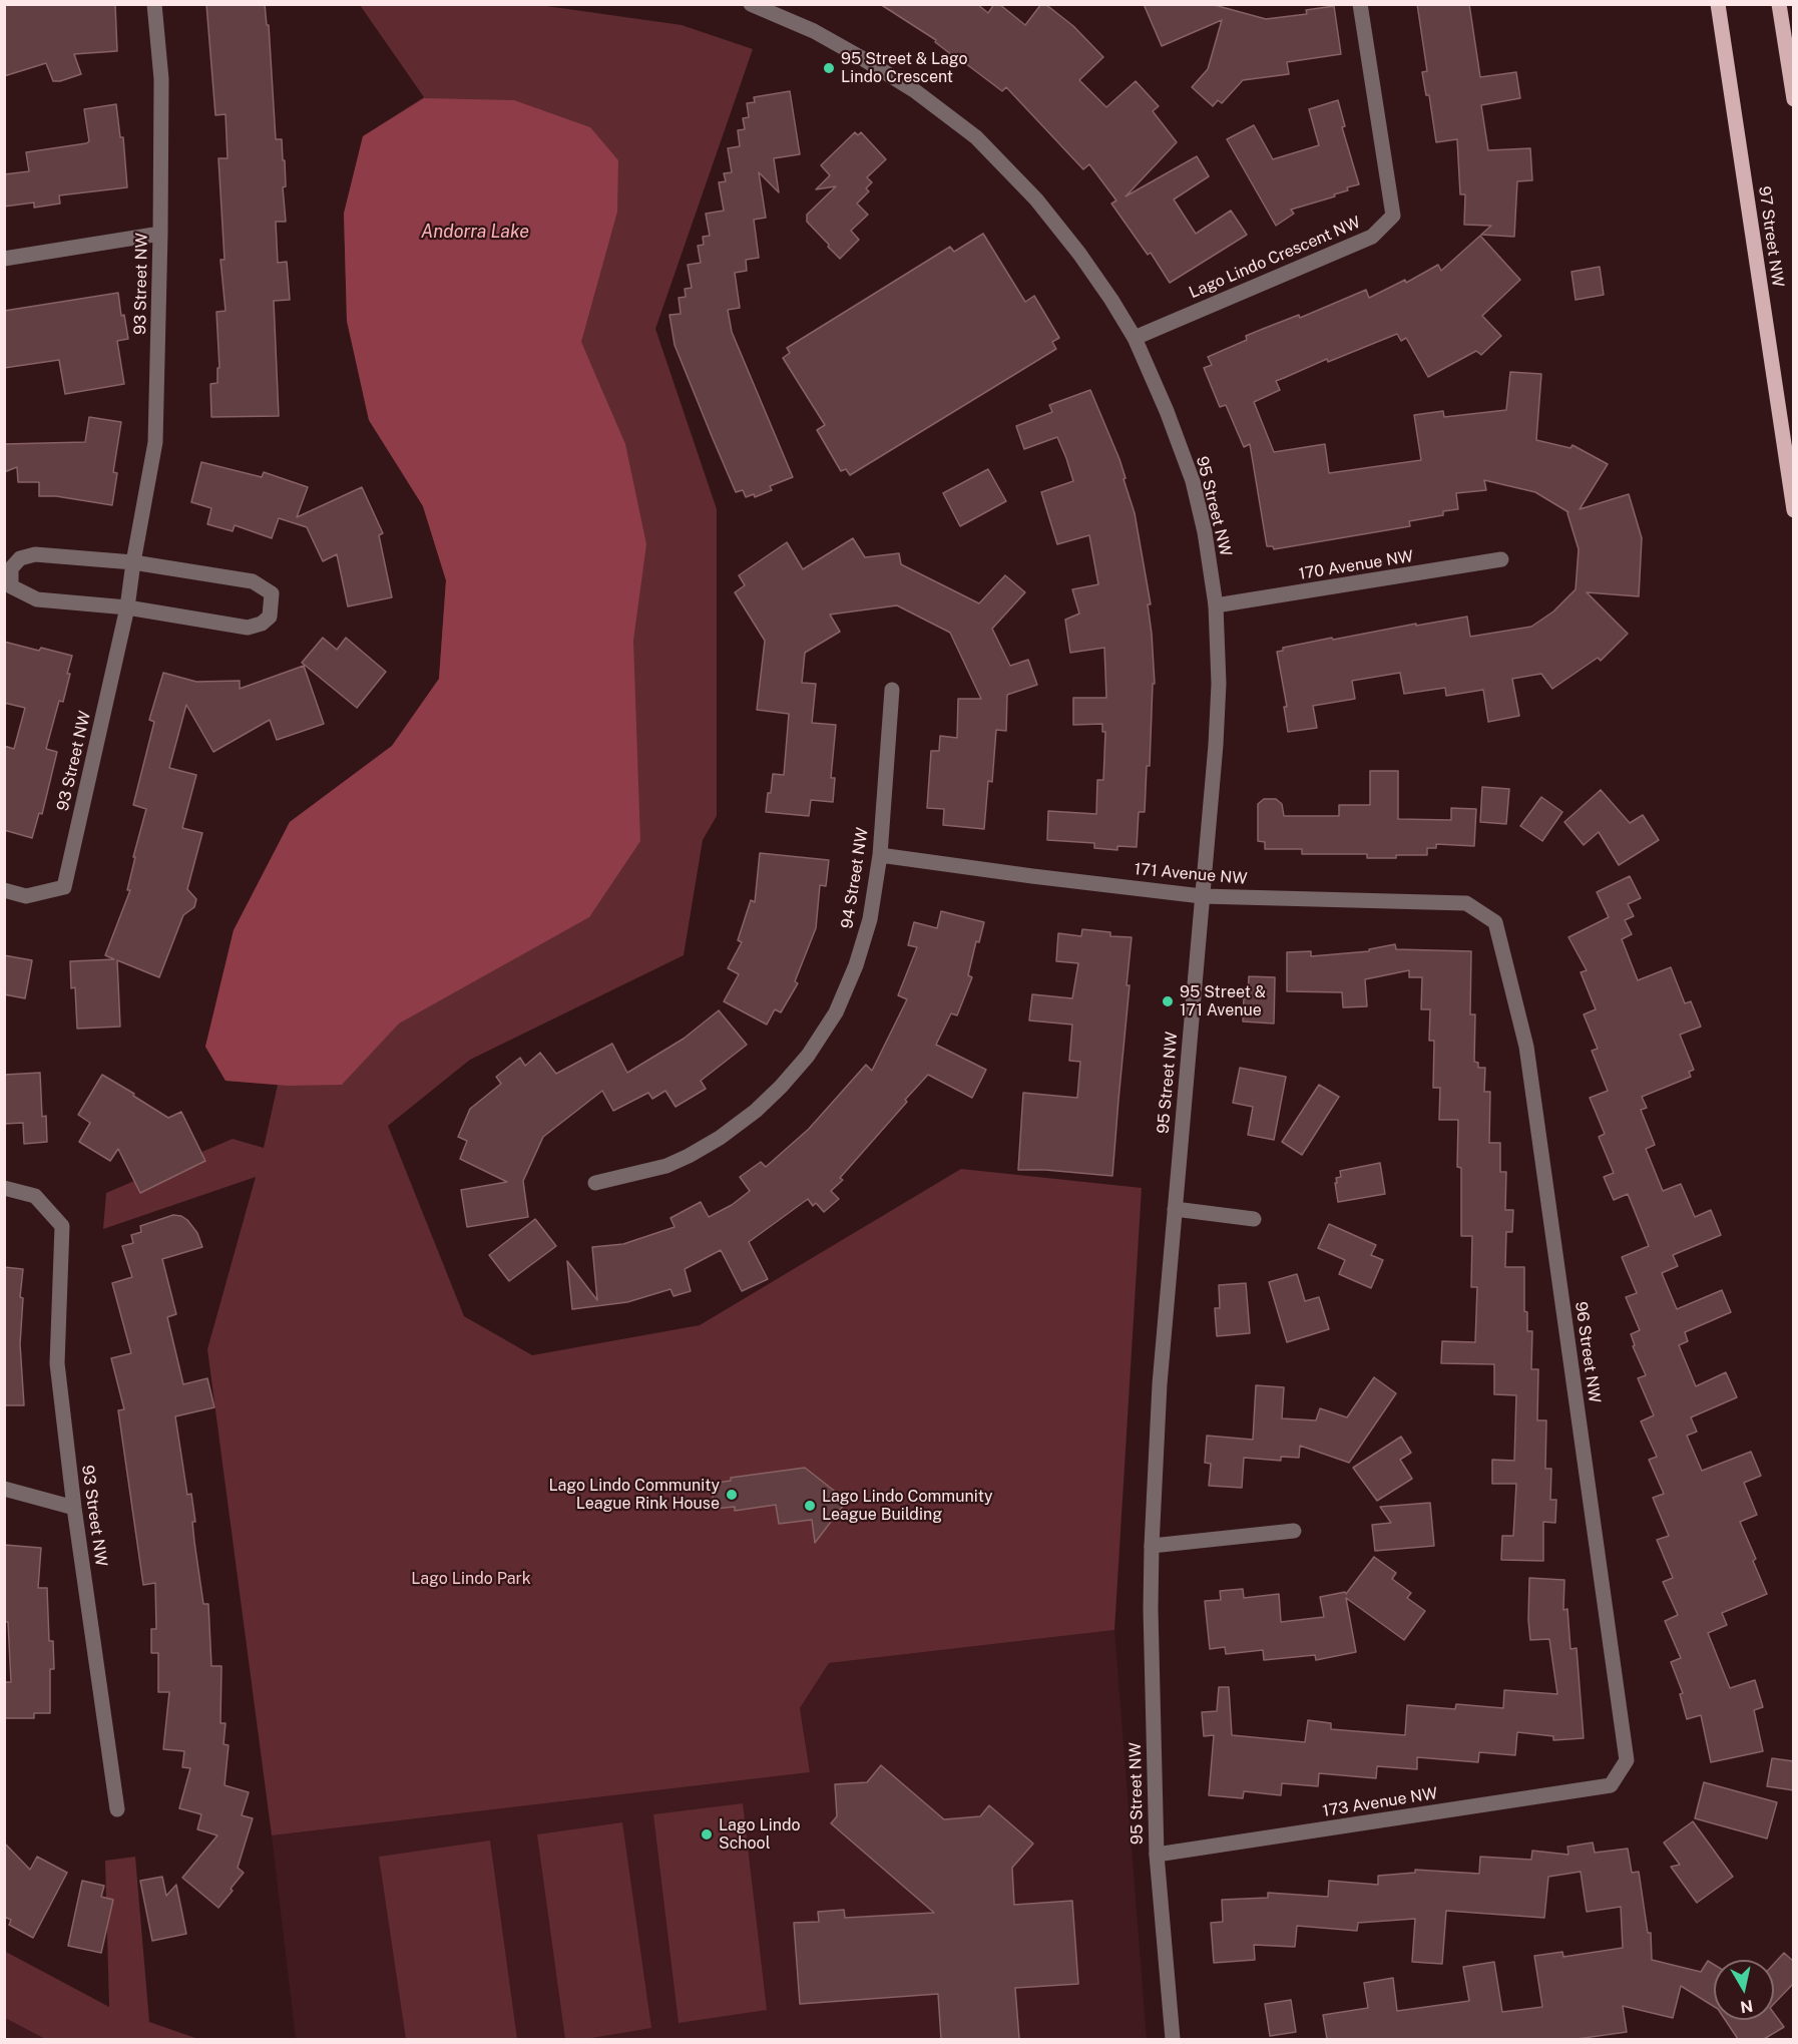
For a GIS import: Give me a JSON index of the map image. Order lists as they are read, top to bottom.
{
  "streets": {
    "main road": ["97 Street NW"],
    "street": [
      "Lago Lindo Crescent NW",
      "93 Street NW",
      "95 Street NW",
      "170 Avenue NW",
      "171 Avenue NW",
      "94 Street NW",
      "96 Street NW",
      "173 Avenue NW"
    ]
  },
  "crossings": [
    ["Lago Lindo Crescent NW", "95 Street NW"],
    ["95 Street NW", "170 Avenue NW"],
    ["95 Street NW", "171 Avenue NW"],
    ["95 Street NW", "173 Avenue NW"],
    ["171 Avenue NW", "94 Street NW"],
    ["171 Avenue NW", "96 Street NW"],
    ["96 Street NW", "173 Avenue NW"]
  ],
  "water": ["Andorra Lake"],
  "parks": ["Lago Lindo Park"],
  "places": [
    "95 Street & Lago Lindo Crescent",
    "95 Street & 171 Avenue",
    "Lago Lindo Community League Rink House",
    "Lago Lindo Community League Building",
    "Lago Lindo School"
  ],
  "north": "bottom"
}
